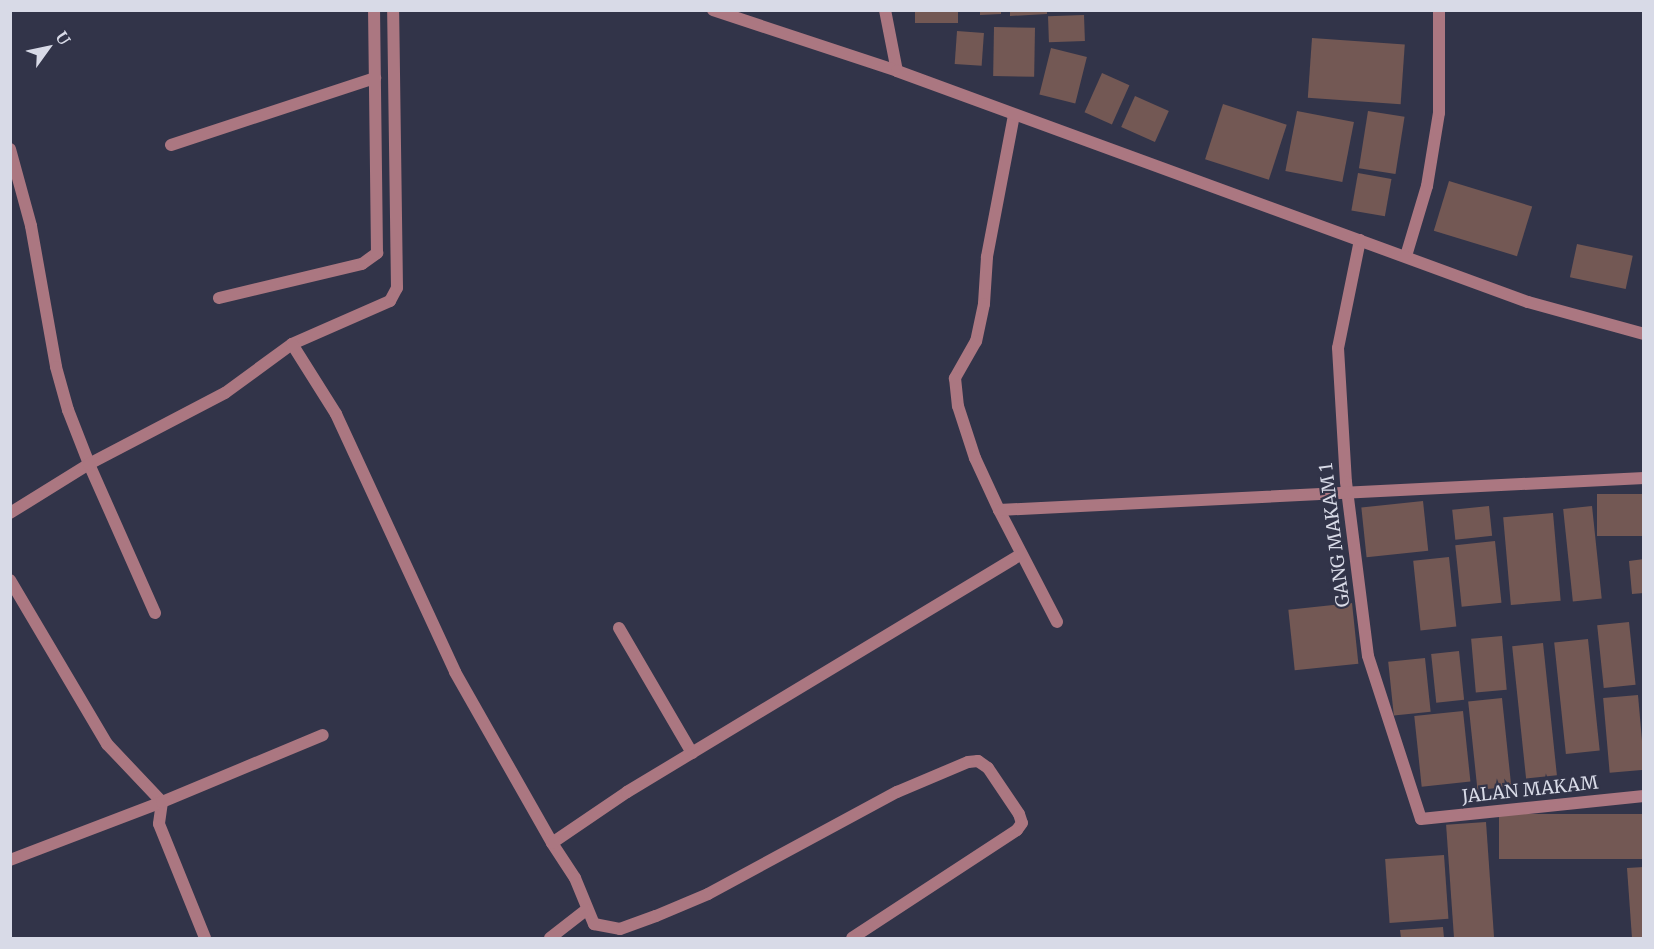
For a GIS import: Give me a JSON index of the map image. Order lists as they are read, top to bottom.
{
  "streets": {
    "street": ["GANG MAKAM 1", "JALAN MAKAM"]
  },
  "crossings": [
    ["GANG MAKAM 1", "JALAN MAKAM"]
  ],
  "north": "top right"
}
